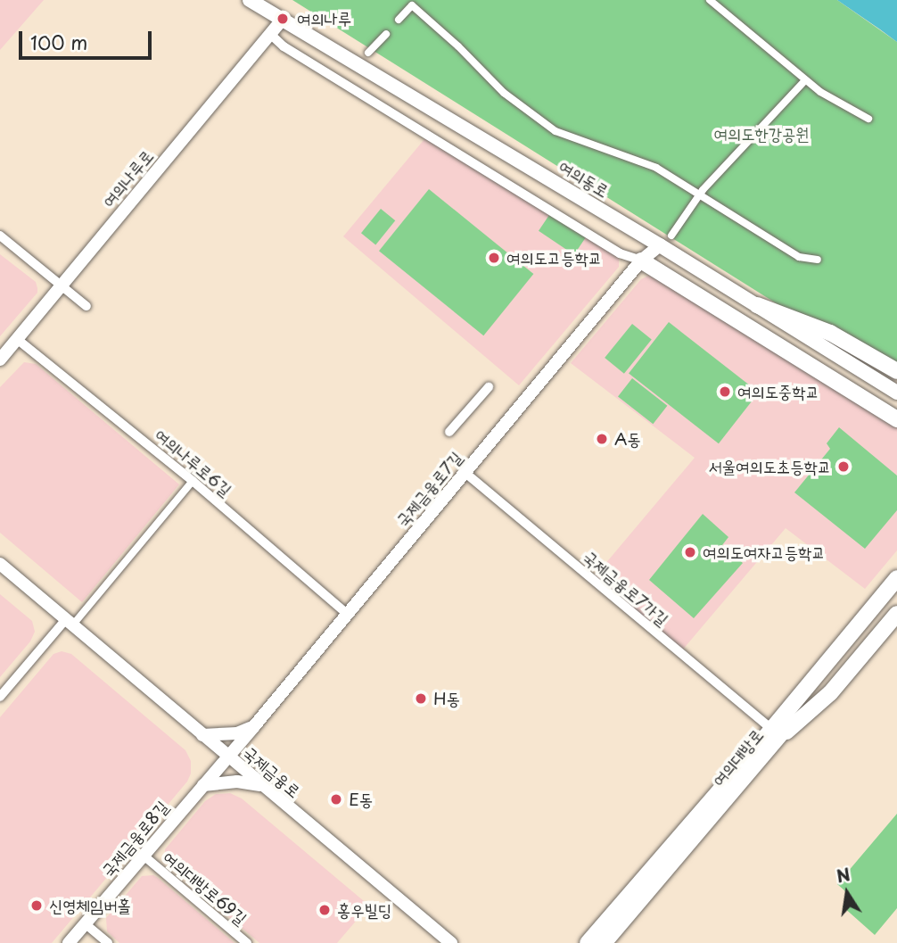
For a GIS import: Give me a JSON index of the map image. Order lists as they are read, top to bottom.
{
  "streets": {
    "main road": ["여의동로", "여의대방로"],
    "street": [
      "여의나루로",
      "여의나루로6길",
      "국제금융로7길",
      "국제금융로7가길",
      "국제금융로",
      "국제금융로8길",
      "여의대방로69길"
    ]
  },
  "crossings": [
    ["여의나루로", "여의동로"],
    ["여의나루로", "여의나루로6길"],
    ["여의동로", "국제금융로7길"],
    ["여의나루로6길", "국제금융로7길"],
    ["국제금융로7길", "국제금융로7가길"],
    ["국제금융로7길", "국제금융로"],
    ["국제금융로7길", "국제금융로8길"],
    ["국제금융로", "국제금융로8길"],
    ["국제금융로8길", "여의대방로69길"]
  ],
  "parks": ["여의도한강공원"],
  "places": [
    "여의나루",
    "여의도고등학교",
    "여의도중학교",
    "A동",
    "서울여의도초등학교",
    "여의도여자고등학교",
    "H동",
    "E동",
    "신영체임버홀",
    "홍우빌딩"
  ],
  "scale_bar": "100 m",
  "north": "top"
}
